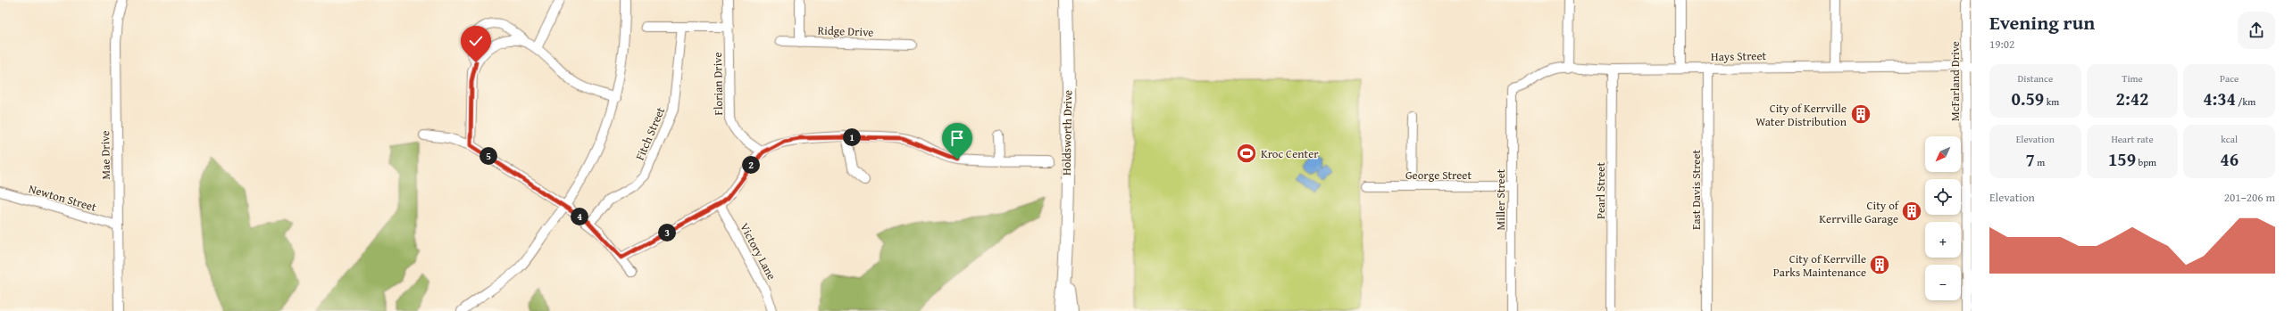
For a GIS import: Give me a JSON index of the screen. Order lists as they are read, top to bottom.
{
  "streets": {
    "main road": ["Holdsworth Drive"],
    "street": [
      "Ridge Drive",
      "Hays Street",
      "McFarland Drive",
      "Florian Drive",
      "Fitch Street",
      "Mae Drive",
      "George Street",
      "East Davis Street",
      "Pearl Street",
      "Newton Street",
      "Miller Street",
      "Victory Lane"
    ]
  },
  "crossings": [
    ["Hays Street", "McFarland Drive"],
    ["Hays Street", "East Davis Street"],
    ["Hays Street", "Pearl Street"],
    ["Hays Street", "Miller Street"],
    ["Mae Drive", "Newton Street"],
    ["George Street", "Miller Street"]
  ],
  "places": {
    "building": ["City of Kerrville Water Distribution", "City of Kerrville Garage", "City of Kerrville Parks Maintenance"],
    "sports": ["Kroc Center"]
  },
  "north": "bottom left",
  "page": {
    "heading": ["Evening run", "19:02"],
    "stats": [
      ["Distance", "0.59 km"],
      ["Time", "2:42"],
      ["Pace", "4:34 /km"],
      ["Elevation", "7 m"],
      ["Heart rate", "159 bpm"],
      ["kcal", "46"]
    ],
    "pins": [
      "1",
      "5",
      "2",
      "4",
      "3"
    ],
    "map_buttons": ["+", "−"],
    "chart": ["Elevation", "201–206 m"]
  }
}
